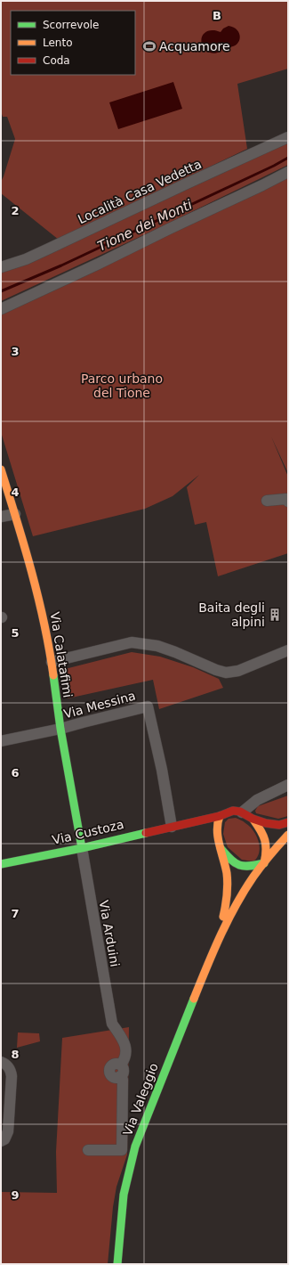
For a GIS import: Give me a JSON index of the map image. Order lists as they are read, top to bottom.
{
  "streets": {
    "main road": ["Via Calatafimi", "Via Custoza", "Via Valeggio"],
    "street": ["Località Casa Vedetta", "Via Messina", "Via Arduini"]
  },
  "crossings": [
    ["Via Calatafimi", "Via Messina"],
    ["Via Calatafimi", "Via Custoza"],
    ["Via Calatafimi", "Via Arduini"],
    ["Via Messina", "Via Custoza"],
    ["Via Custoza", "Via Arduini"],
    ["Via Custoza", "Via Valeggio"]
  ],
  "water": ["Tione dei Monti"],
  "parks": ["Parco urbano del Tione"],
  "places": {
    "sports": ["Acquamore"],
    "building": ["Baita degli alpini"]
  },
  "legend": ["Scorrevole", "Lento", "Coda"],
  "grid": {
    "columns": ["B"],
    "rows": [
      "2",
      "3",
      "4",
      "5",
      "6",
      "7",
      "8",
      "9"
    ]
  }
}
